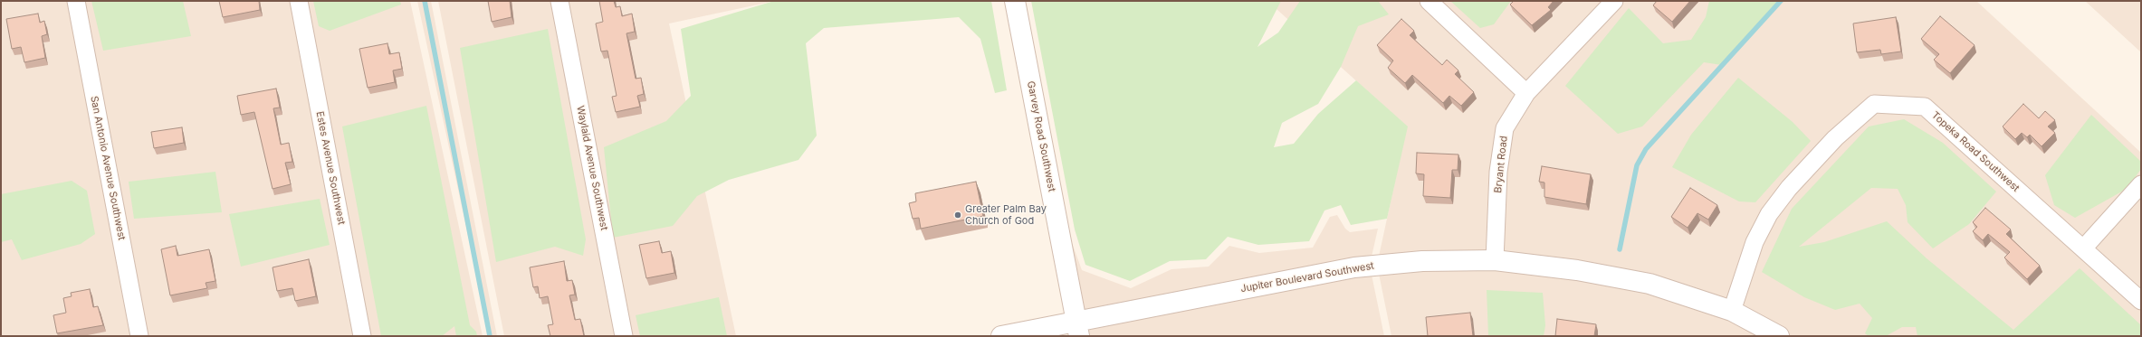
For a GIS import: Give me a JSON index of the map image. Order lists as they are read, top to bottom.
{
  "streets": {
    "street": [
      "Garvey Road Southwest",
      "Topeka Road Southwest",
      "Bryant Road",
      "San Antonio Avenue Southwest",
      "Estes Avenue Southwest",
      "Waylaid Avenue Southwest",
      "Jupiter Boulevard Southwest"
    ]
  },
  "crossings": [
    ["Garvey Road Southwest", "Jupiter Boulevard Southwest"],
    ["Topeka Road Southwest", "Jupiter Boulevard Southwest"],
    ["Bryant Road", "Jupiter Boulevard Southwest"]
  ],
  "places": ["Greater Palm Bay Church of God"]
}
